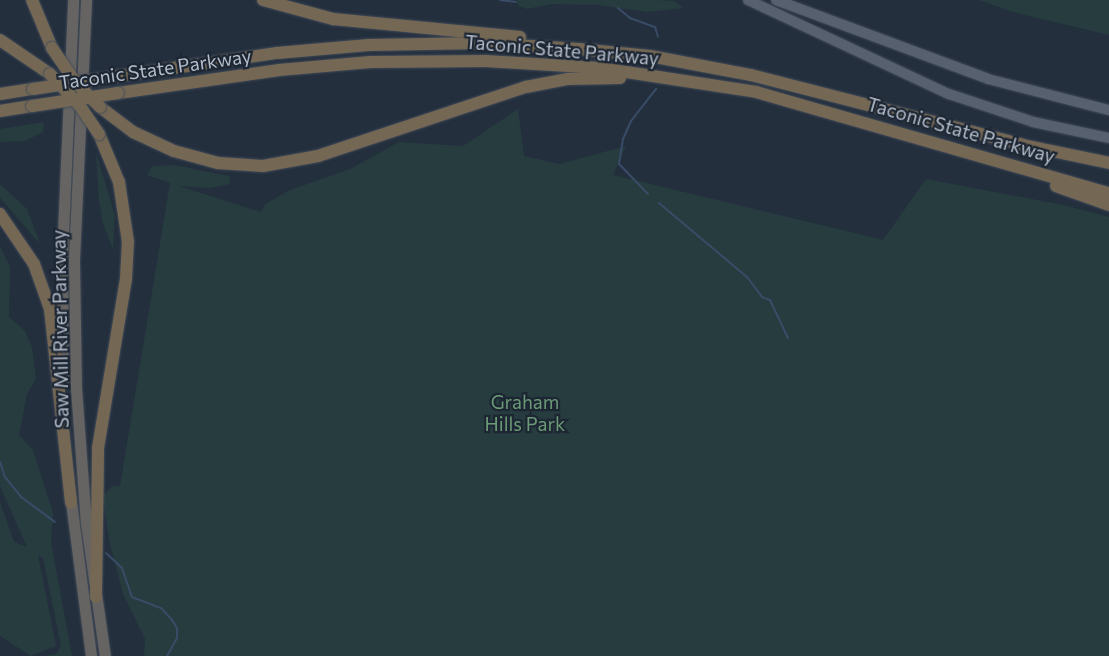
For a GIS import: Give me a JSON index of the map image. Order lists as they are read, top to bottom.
{
  "streets": {
    "highway": ["Taconic State Parkway", "Saw Mill River Parkway"]
  },
  "parks": ["Graham Hills Park"]
}
